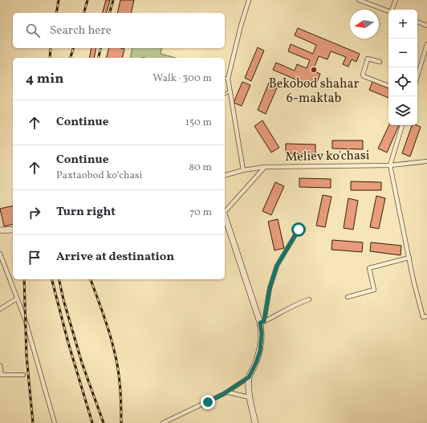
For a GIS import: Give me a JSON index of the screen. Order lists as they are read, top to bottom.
{
  "streets": {
    "street": ["Meliev ko'chasi"]
  },
  "places": ["Bekobod shahar 6-maktab"],
  "north": "left",
  "page": {
    "map_buttons": ["+", "−"],
    "search": "Search here",
    "heading": ["4 min", "Walk · 300 m"],
    "list": [
      ["Continue", "150 m"],
      ["Continue", "Paxtaobod ko‘chasi", "80 m"],
      ["Turn right", "70 m"],
      "Arrive at destination"
    ]
  }
}
